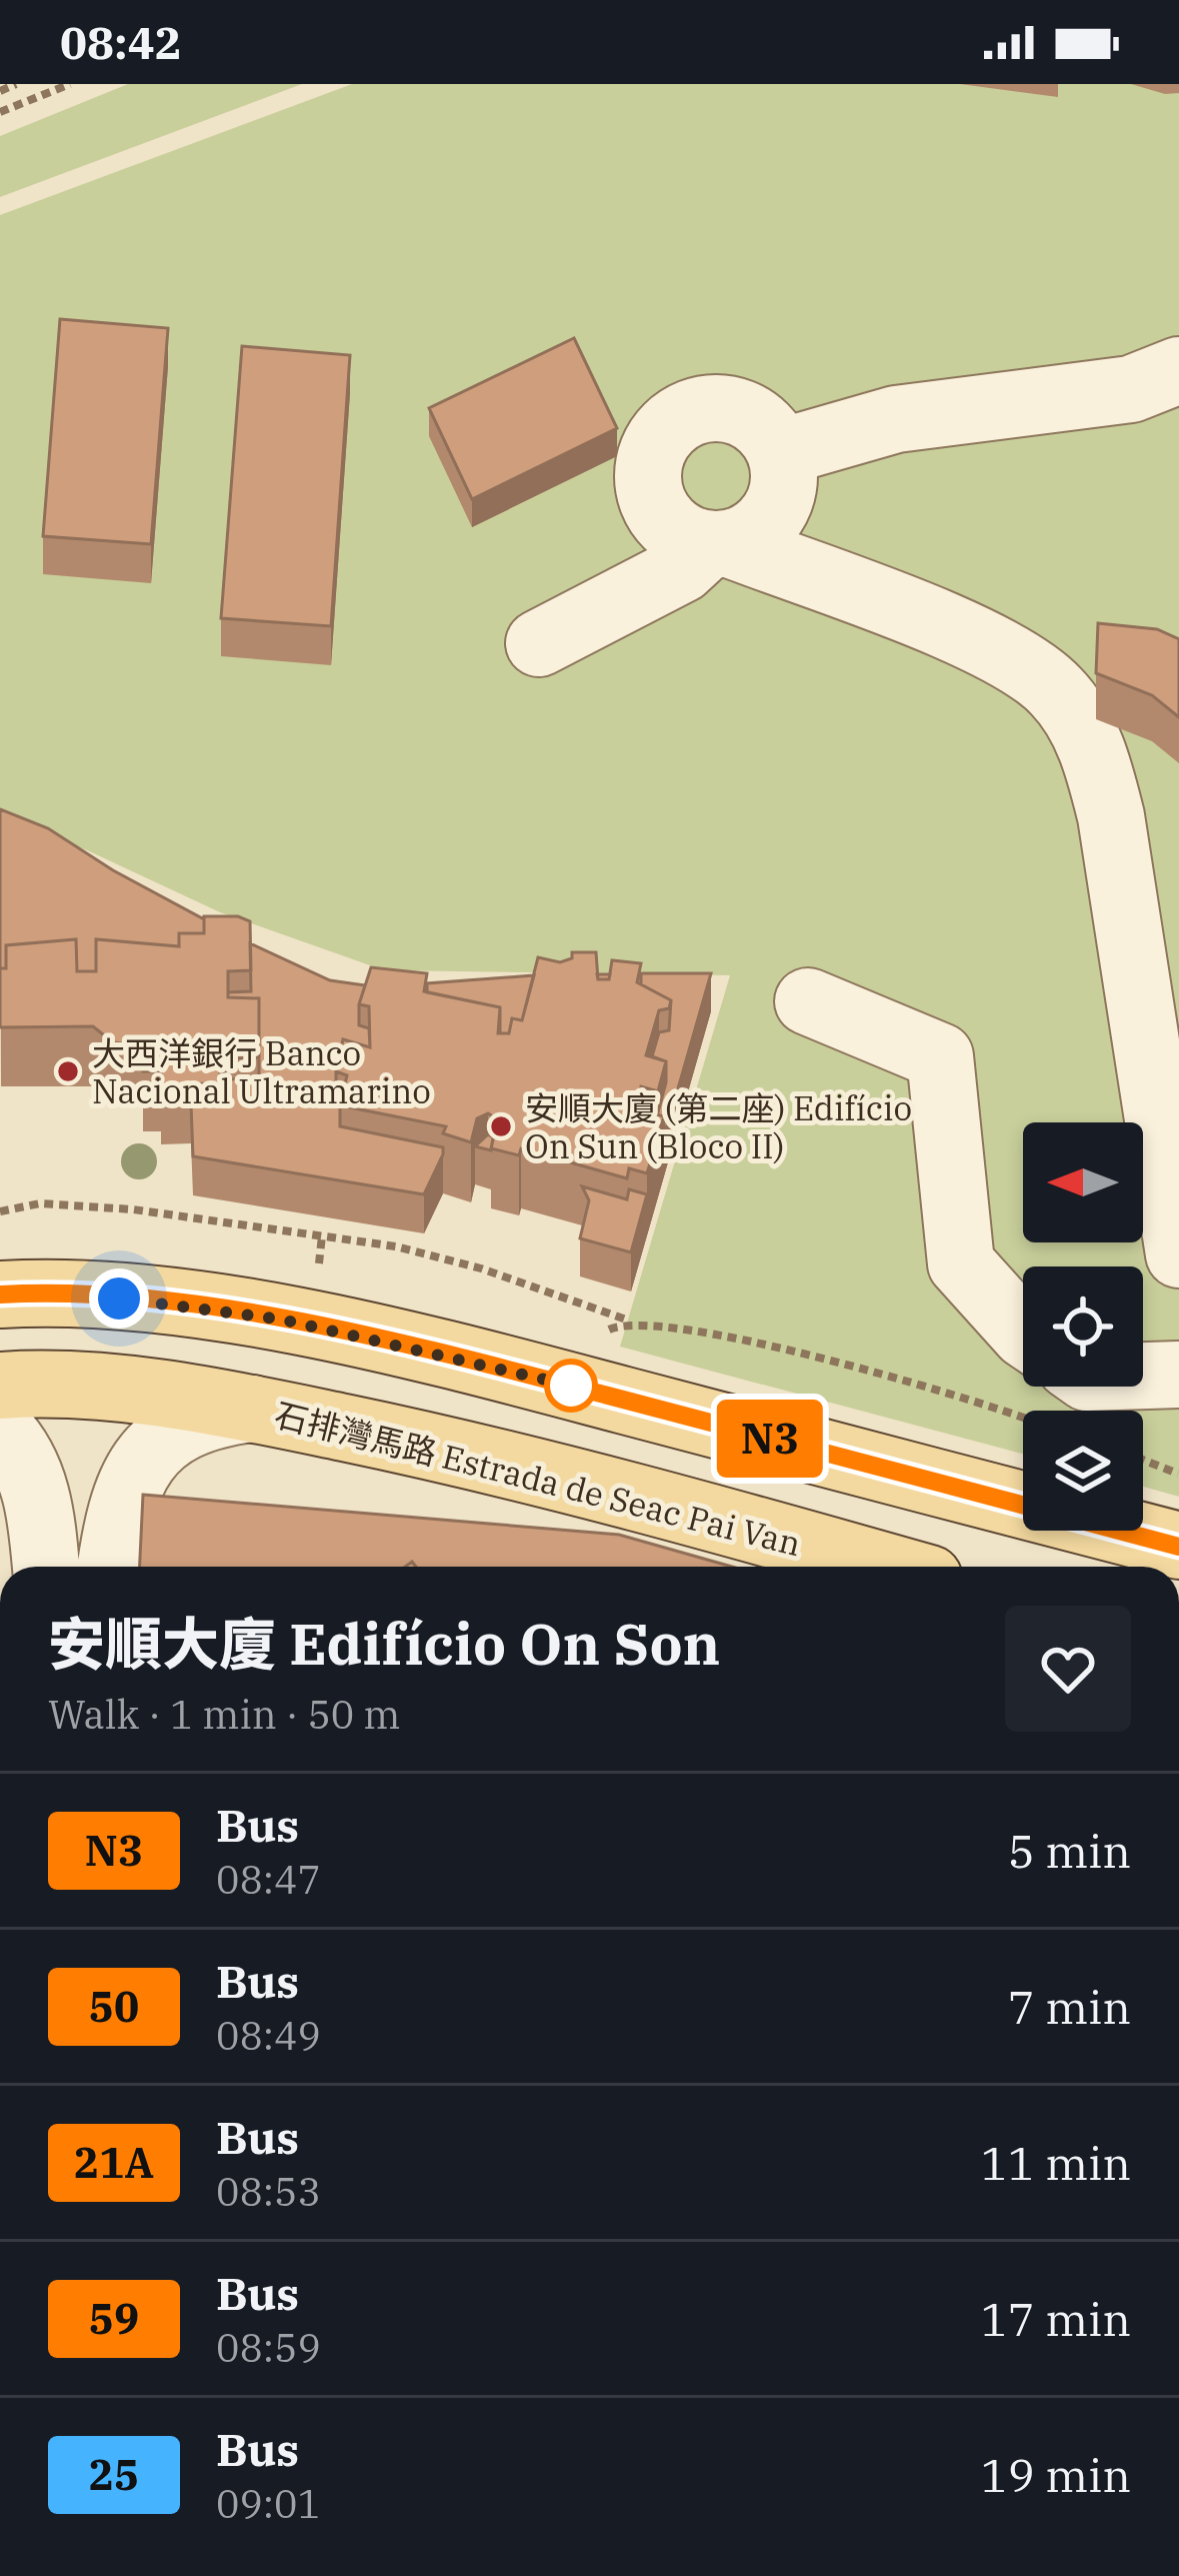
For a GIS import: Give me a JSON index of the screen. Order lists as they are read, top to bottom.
{
  "streets": {
    "main road": ["石排灣馬路 Estrada de Seac Pai Van"]
  },
  "places": ["大西洋銀行 Banco Nacional Ultramarino", "安順大廈 (第二座) Edifício On Sun (Bloco II)"],
  "lines": ["bus line N3"],
  "north": "left",
  "page": {
    "status": "08:42",
    "on_map": "N3",
    "heading": ["安順大廈 Edifício On Son", "Walk · 1 min · 50 m"],
    "list": [
      {
        "mark": "N3",
        "name": "Bus",
        "note": "08:47",
        "value": "5 min"
      },
      {
        "mark": "50",
        "name": "Bus",
        "note": "08:49",
        "value": "7 min"
      },
      {
        "mark": "21A",
        "name": "Bus",
        "note": "08:53",
        "value": "11 min"
      },
      {
        "mark": "59",
        "name": "Bus",
        "note": "08:59",
        "value": "17 min"
      },
      {
        "mark": "25",
        "name": "Bus",
        "note": "09:01",
        "value": "19 min"
      }
    ]
  }
}
